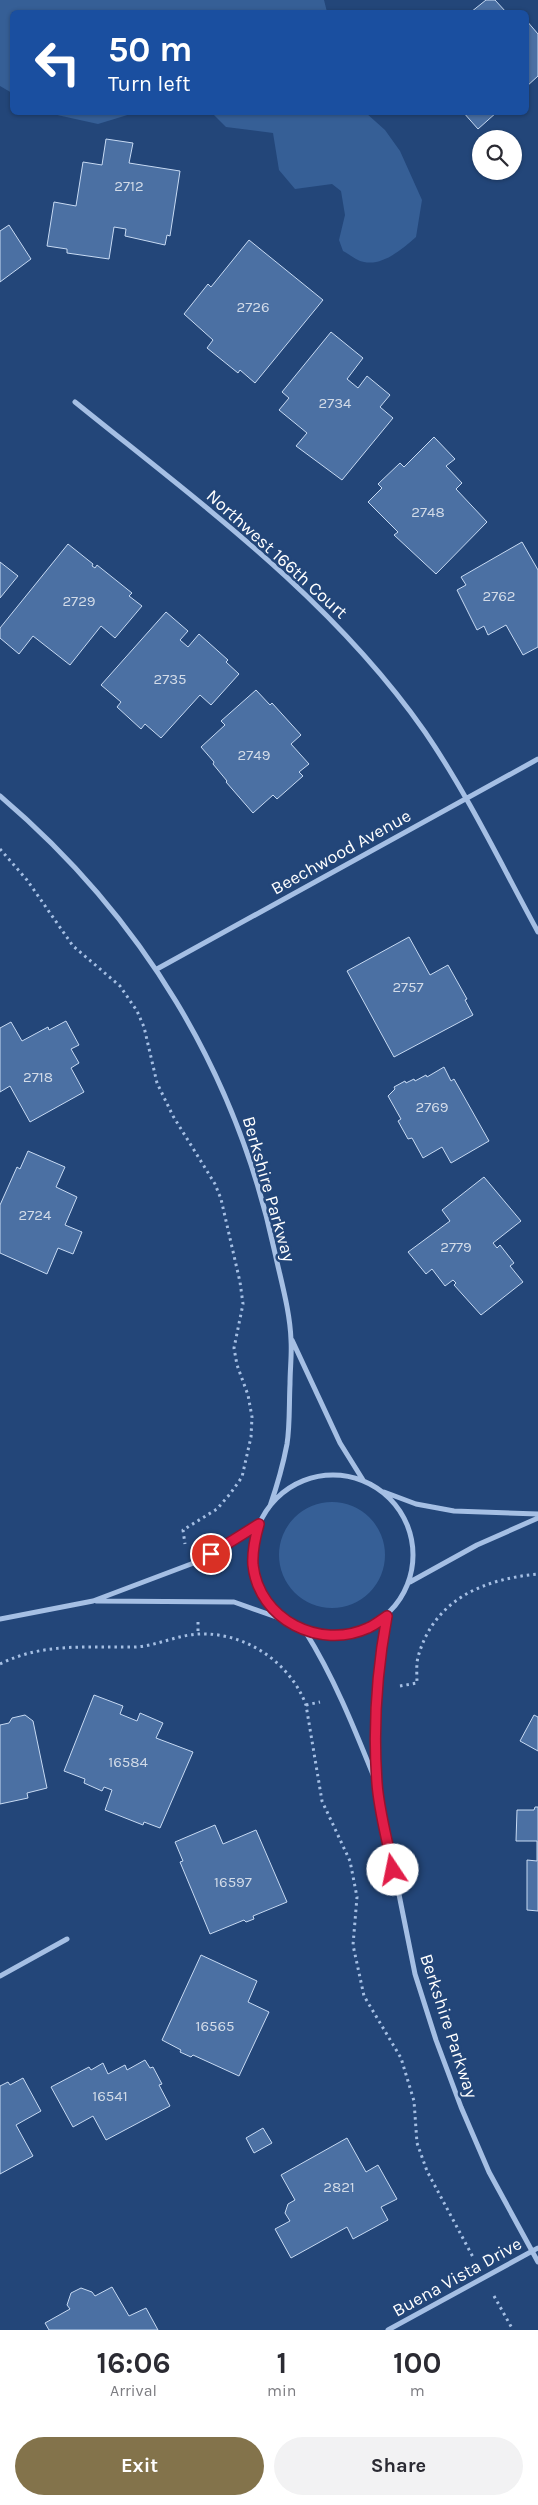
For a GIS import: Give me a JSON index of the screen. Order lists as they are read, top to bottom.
{
  "streets": {
    "street": [
      "Northwest 166th Court",
      "Beechwood Avenue",
      "Berkshire Parkway",
      "Buena Vista Drive"
    ]
  },
  "crossings": [
    ["Northwest 166th Court", "Beechwood Avenue"],
    ["Beechwood Avenue", "Berkshire Parkway"],
    ["Berkshire Parkway", "Buena Vista Drive"]
  ],
  "house_numbers": [
    "2712",
    "2726",
    "2734",
    "2748",
    "2762",
    "2729",
    "2735",
    "2749",
    "2757",
    "2718",
    "2769",
    "2724",
    "2779",
    "16584",
    "16597",
    "16565",
    "16541",
    "2821"
  ],
  "page": {
    "turn": ["50 m", "Turn left"],
    "eta": [
      "16:06",
      "Arrival",
      "1",
      "min",
      "100",
      "m"
    ],
    "buttons": ["Exit", "Share"]
  }
}
